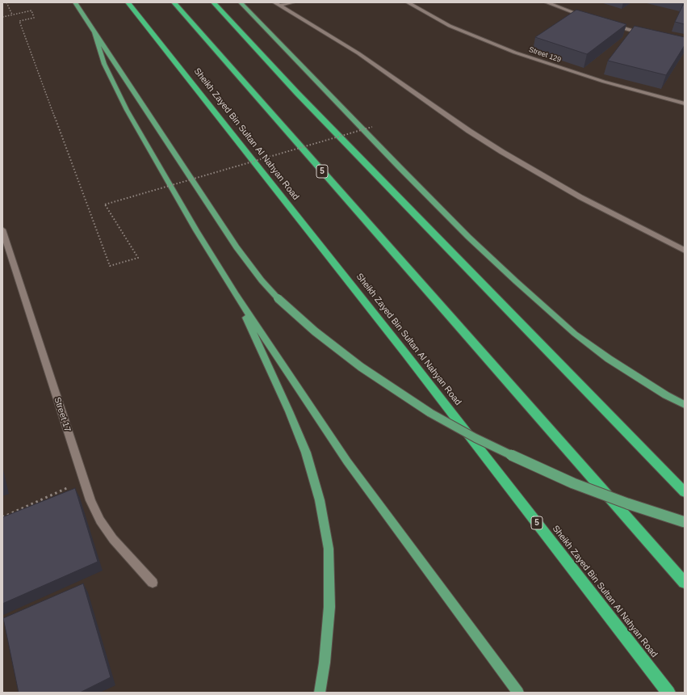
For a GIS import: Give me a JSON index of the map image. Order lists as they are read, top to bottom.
{
  "streets": {
    "highway": ["Sheikh Zayed Bin Sultan Al Nahyan Road", "5"],
    "street": ["Street 129", "Street 17"]
  }
}
